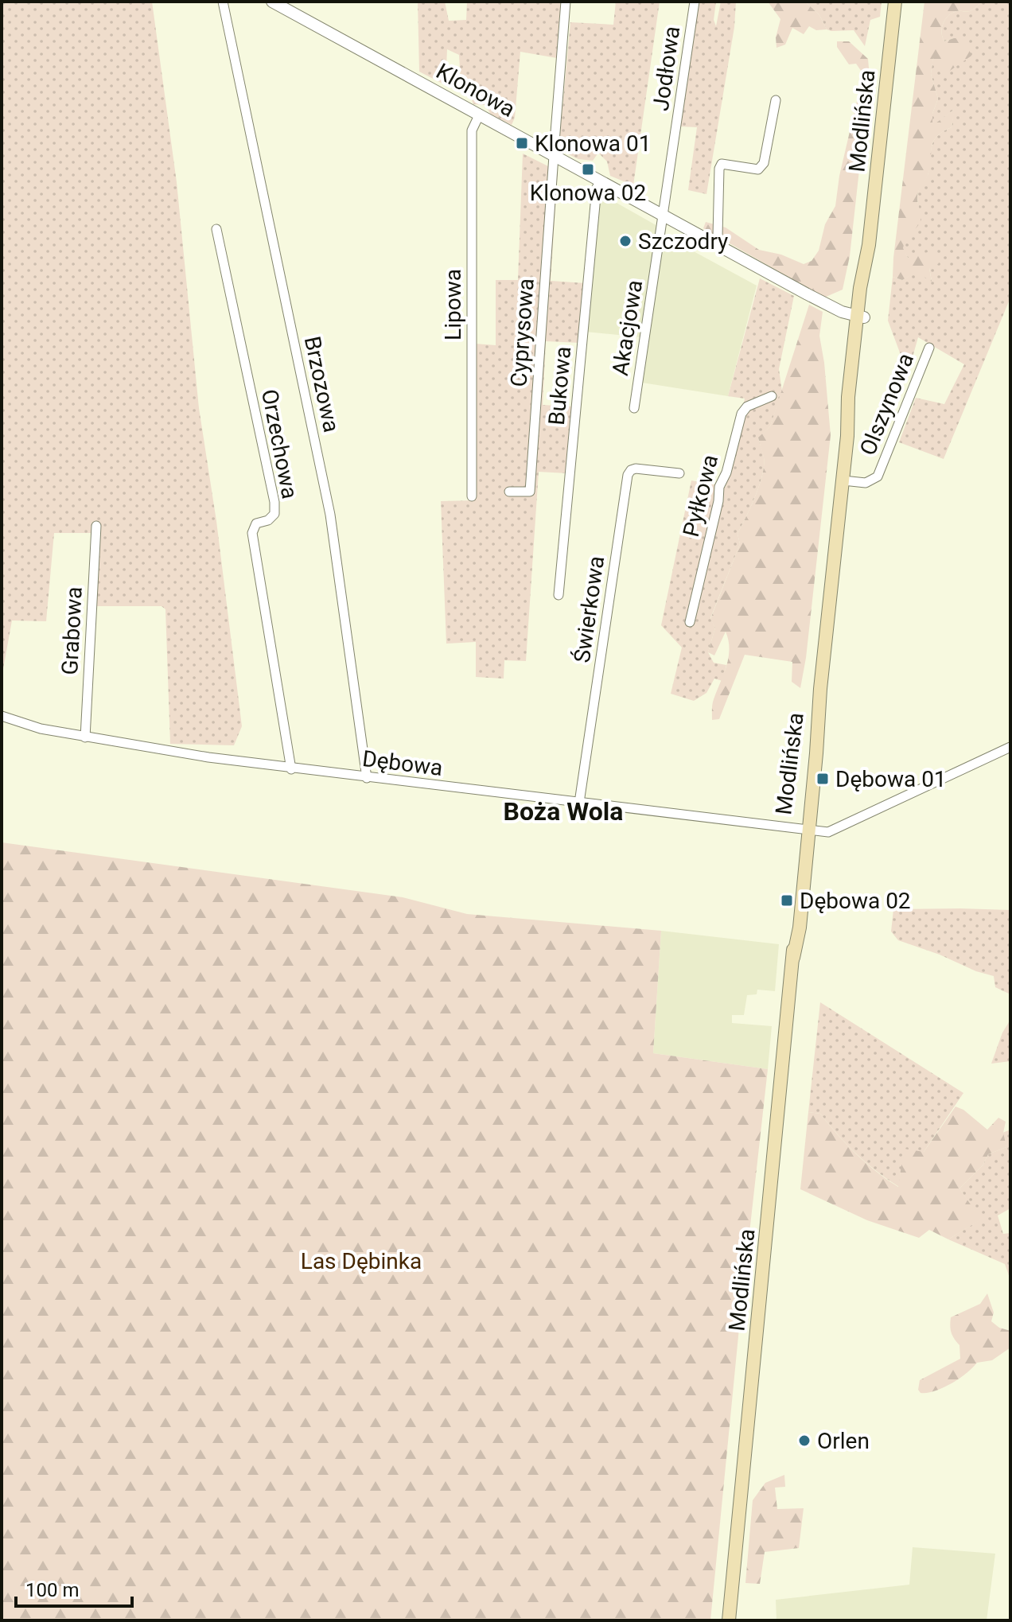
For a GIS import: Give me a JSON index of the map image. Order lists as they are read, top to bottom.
{
  "streets": {
    "main road": ["Modlińska"],
    "street": [
      "Jodłowa",
      "Klonowa",
      "Lipowa",
      "Akacjowa",
      "Cyprysowa",
      "Brzozowa",
      "Bukowa",
      "Olszynowa",
      "Orzechowa",
      "Pyłkowa",
      "Świerkowa",
      "Grabowa",
      "Dębowa"
    ]
  },
  "crossings": [
    ["Jodłowa", "Klonowa"],
    ["Jodłowa", "Akacjowa"],
    ["Klonowa", "Modlińska"],
    ["Klonowa", "Lipowa"],
    ["Klonowa", "Akacjowa"],
    ["Klonowa", "Cyprysowa"],
    ["Klonowa", "Bukowa"],
    ["Modlińska", "Olszynowa"],
    ["Modlińska", "Dębowa"],
    ["Brzozowa", "Dębowa"],
    ["Orzechowa", "Dębowa"],
    ["Świerkowa", "Dębowa"],
    ["Grabowa", "Dębowa"]
  ],
  "districts": ["Boża Wola"],
  "parks": ["Las Dębinka"],
  "places": {
    "transit": [
      "Klonowa 01",
      "Klonowa 02",
      "Dębowa 01",
      "Dębowa 02"
    ],
    "other": ["Szczodry", "Orlen"]
  },
  "scale_bar": "100 m"
}
